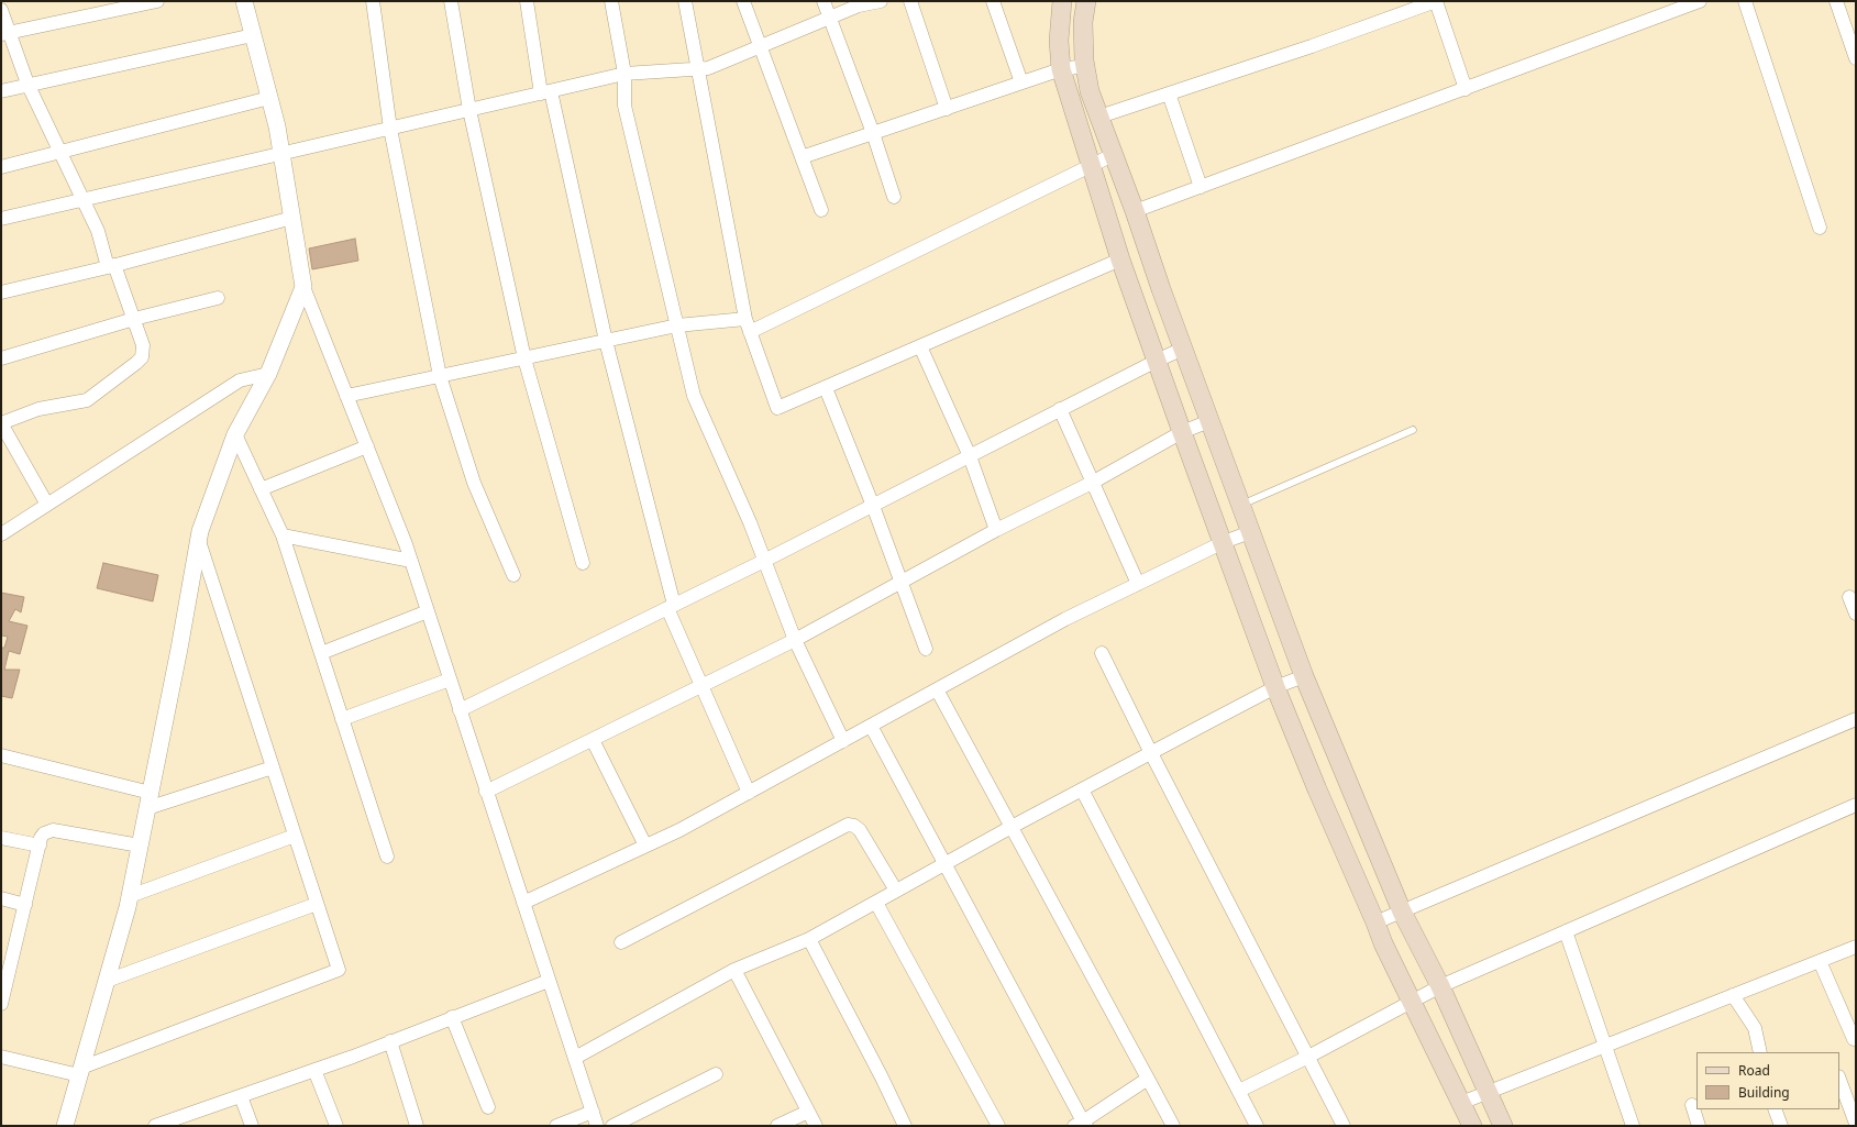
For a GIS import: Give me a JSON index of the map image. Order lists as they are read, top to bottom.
{
  "legend": ["Road", "Building"]
}
